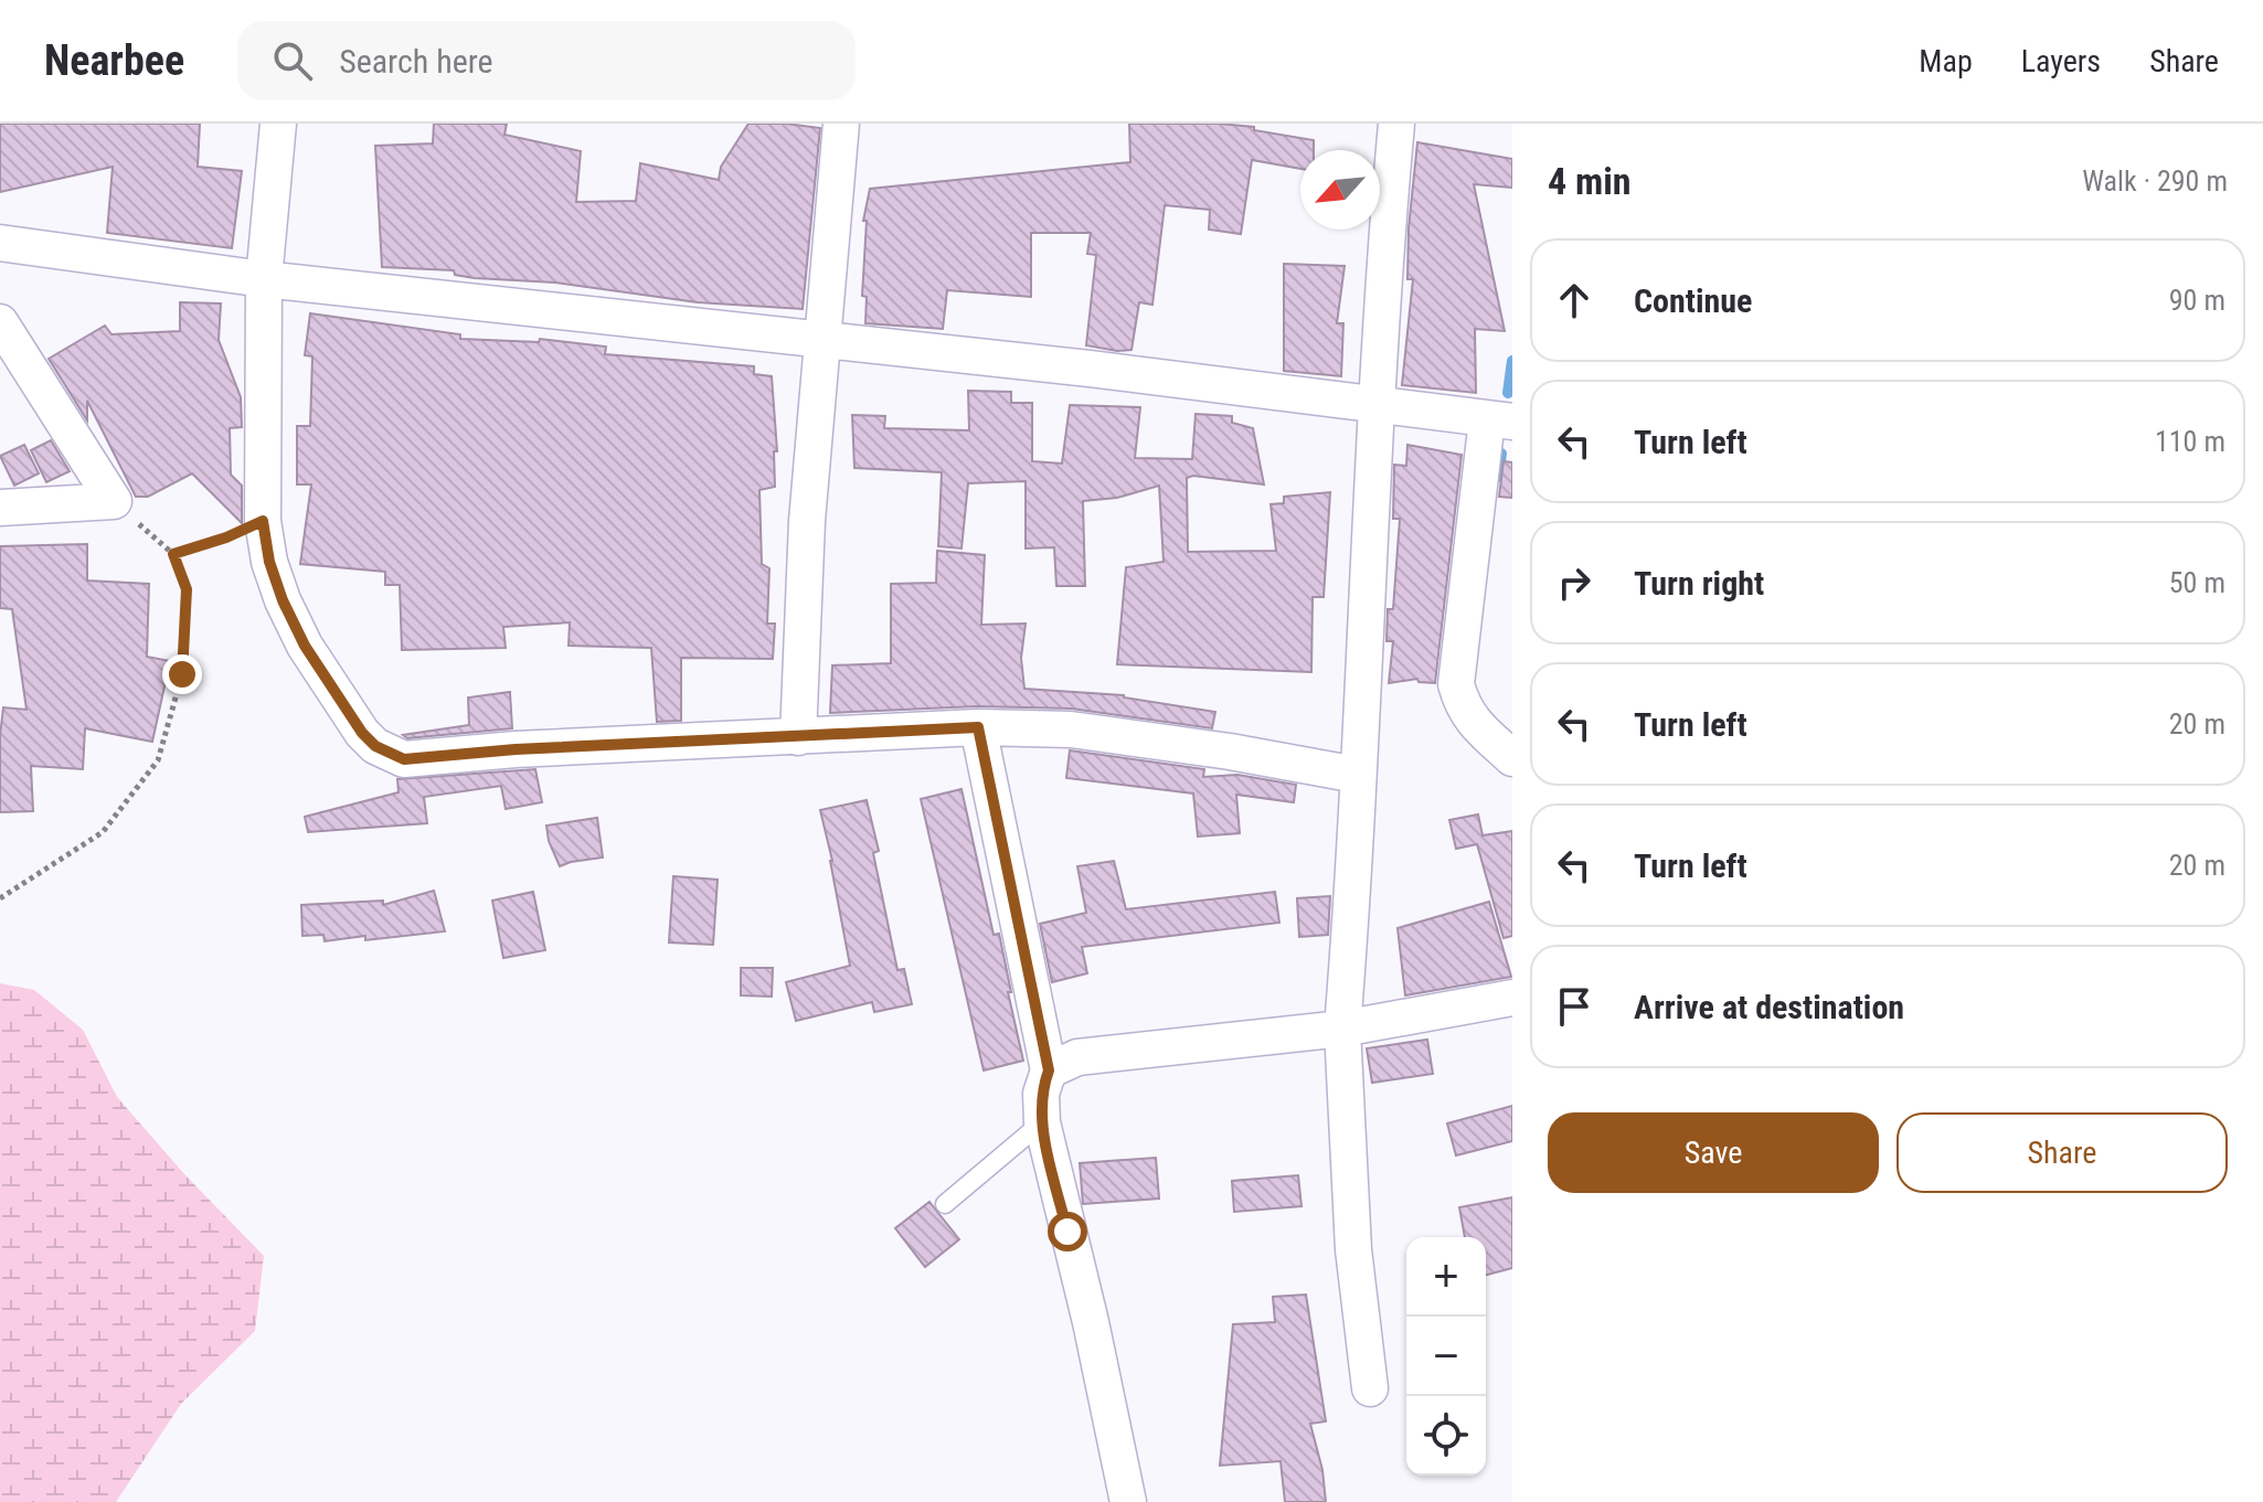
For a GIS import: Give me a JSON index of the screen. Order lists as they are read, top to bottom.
{
  "north": "bottom left",
  "page": {
    "header": "Nearbee",
    "search": "Search here",
    "nav": ["Map", "Layers", "Share"],
    "heading": ["4 min", "Walk · 290 m"],
    "list": [
      ["Continue", "90 m"],
      ["Turn left", "110 m"],
      ["Turn right", "50 m"],
      ["Turn left", "20 m"],
      ["Turn left", "20 m"],
      "Arrive at destination"
    ],
    "buttons": ["Save", "Share"],
    "map_buttons": ["+", "−"]
  }
}
